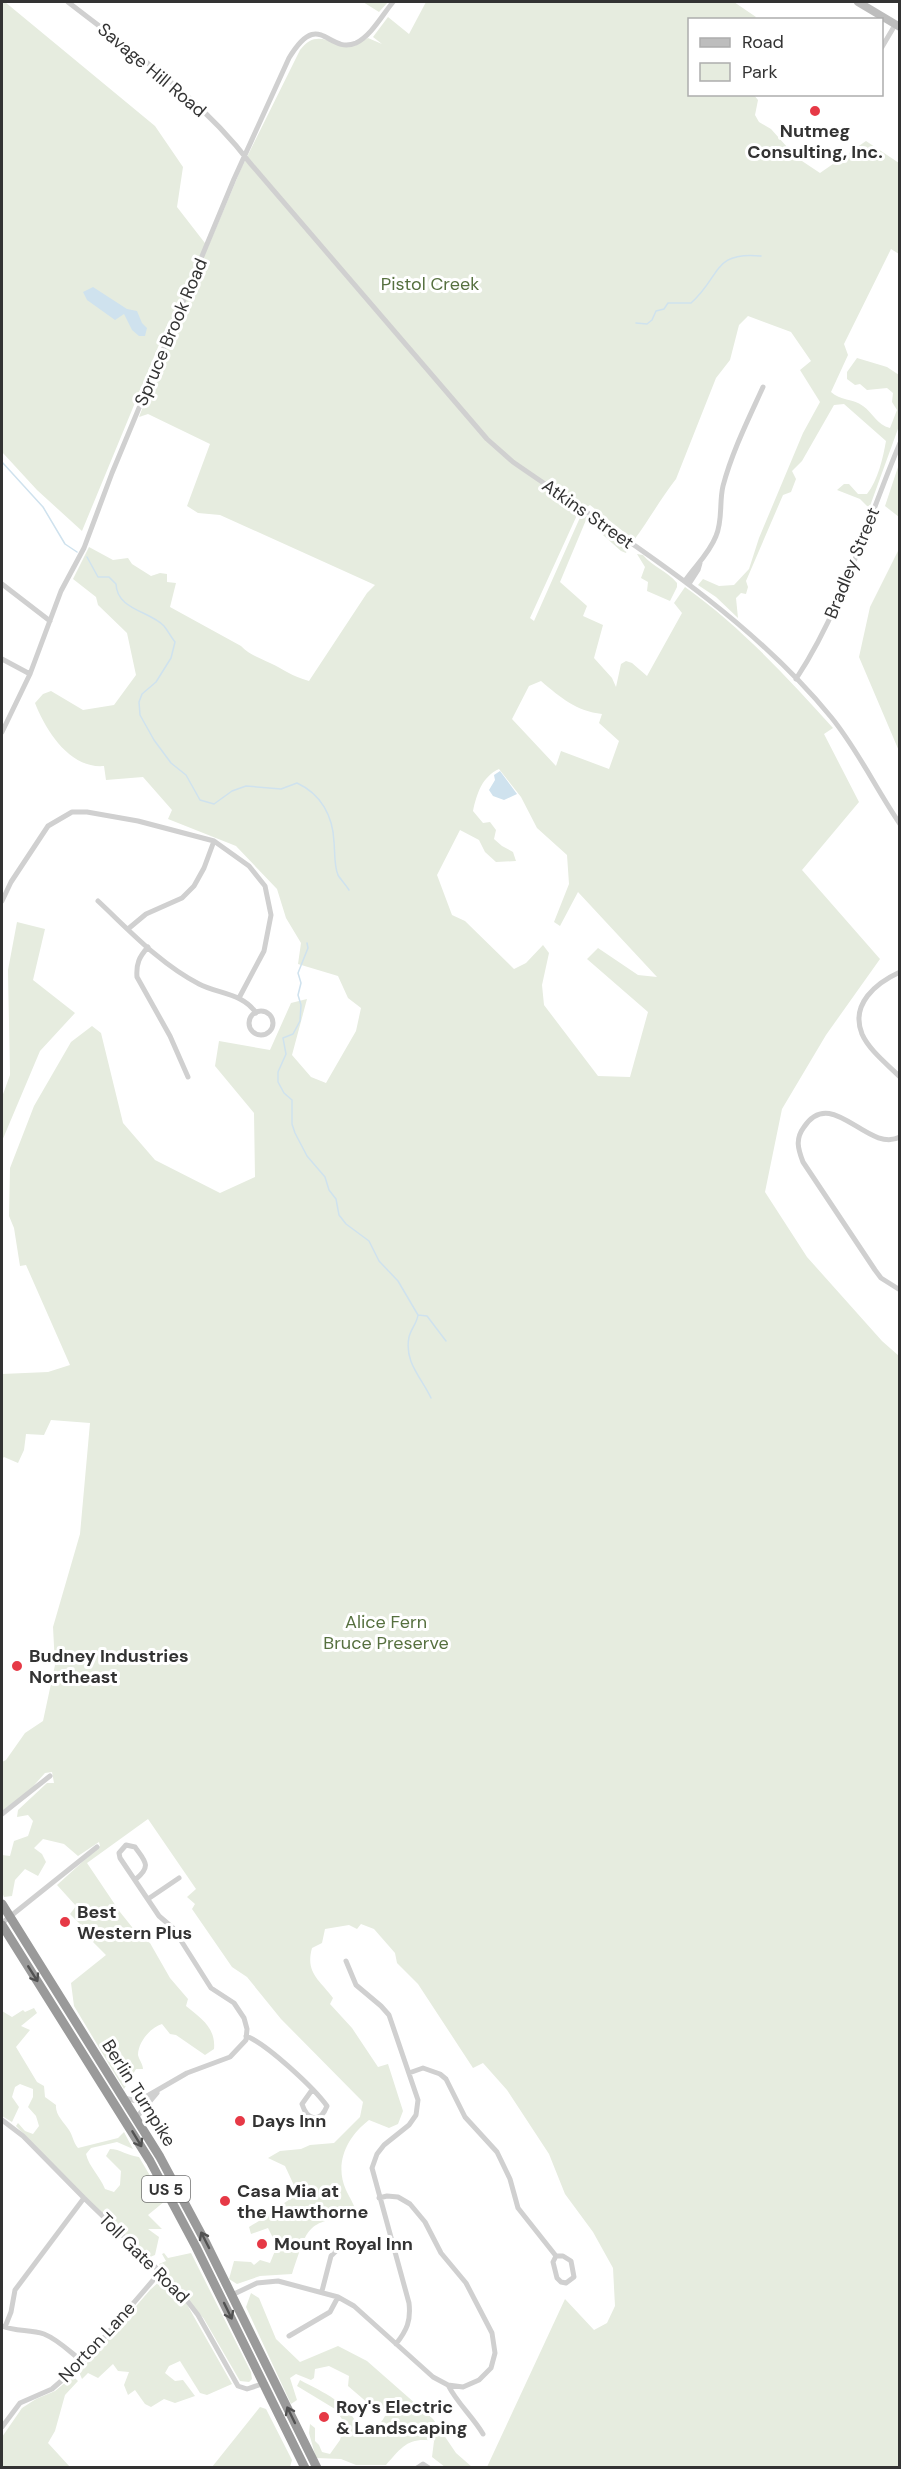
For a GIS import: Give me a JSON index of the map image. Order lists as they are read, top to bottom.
{
  "streets": {
    "highway": ["Berlin Turnpike", "US 5"],
    "street": [
      "Savage Hill Road",
      "Spruce Brook Road",
      "Atkins Street",
      "Bradley Street",
      "Toll Gate Road",
      "Norton Lane"
    ]
  },
  "crossings": [
    ["Savage Hill Road", "Spruce Brook Road"],
    ["Savage Hill Road", "Atkins Street"],
    ["Atkins Street", "Bradley Street"],
    ["Berlin Turnpike", "Toll Gate Road"],
    ["Toll Gate Road", "Norton Lane"]
  ],
  "parks": ["Pistol Creek", "Alice Fern Bruce Preserve"],
  "places": [
    "Nutmeg Consulting, Inc.",
    "Budney Industries Northeast",
    "Best Western Plus",
    "Days Inn",
    "Casa Mia at the Hawthorne",
    "Mount Royal Inn",
    "Roy's Electric & Landscaping"
  ],
  "legend": ["Road", "Park"]
}
